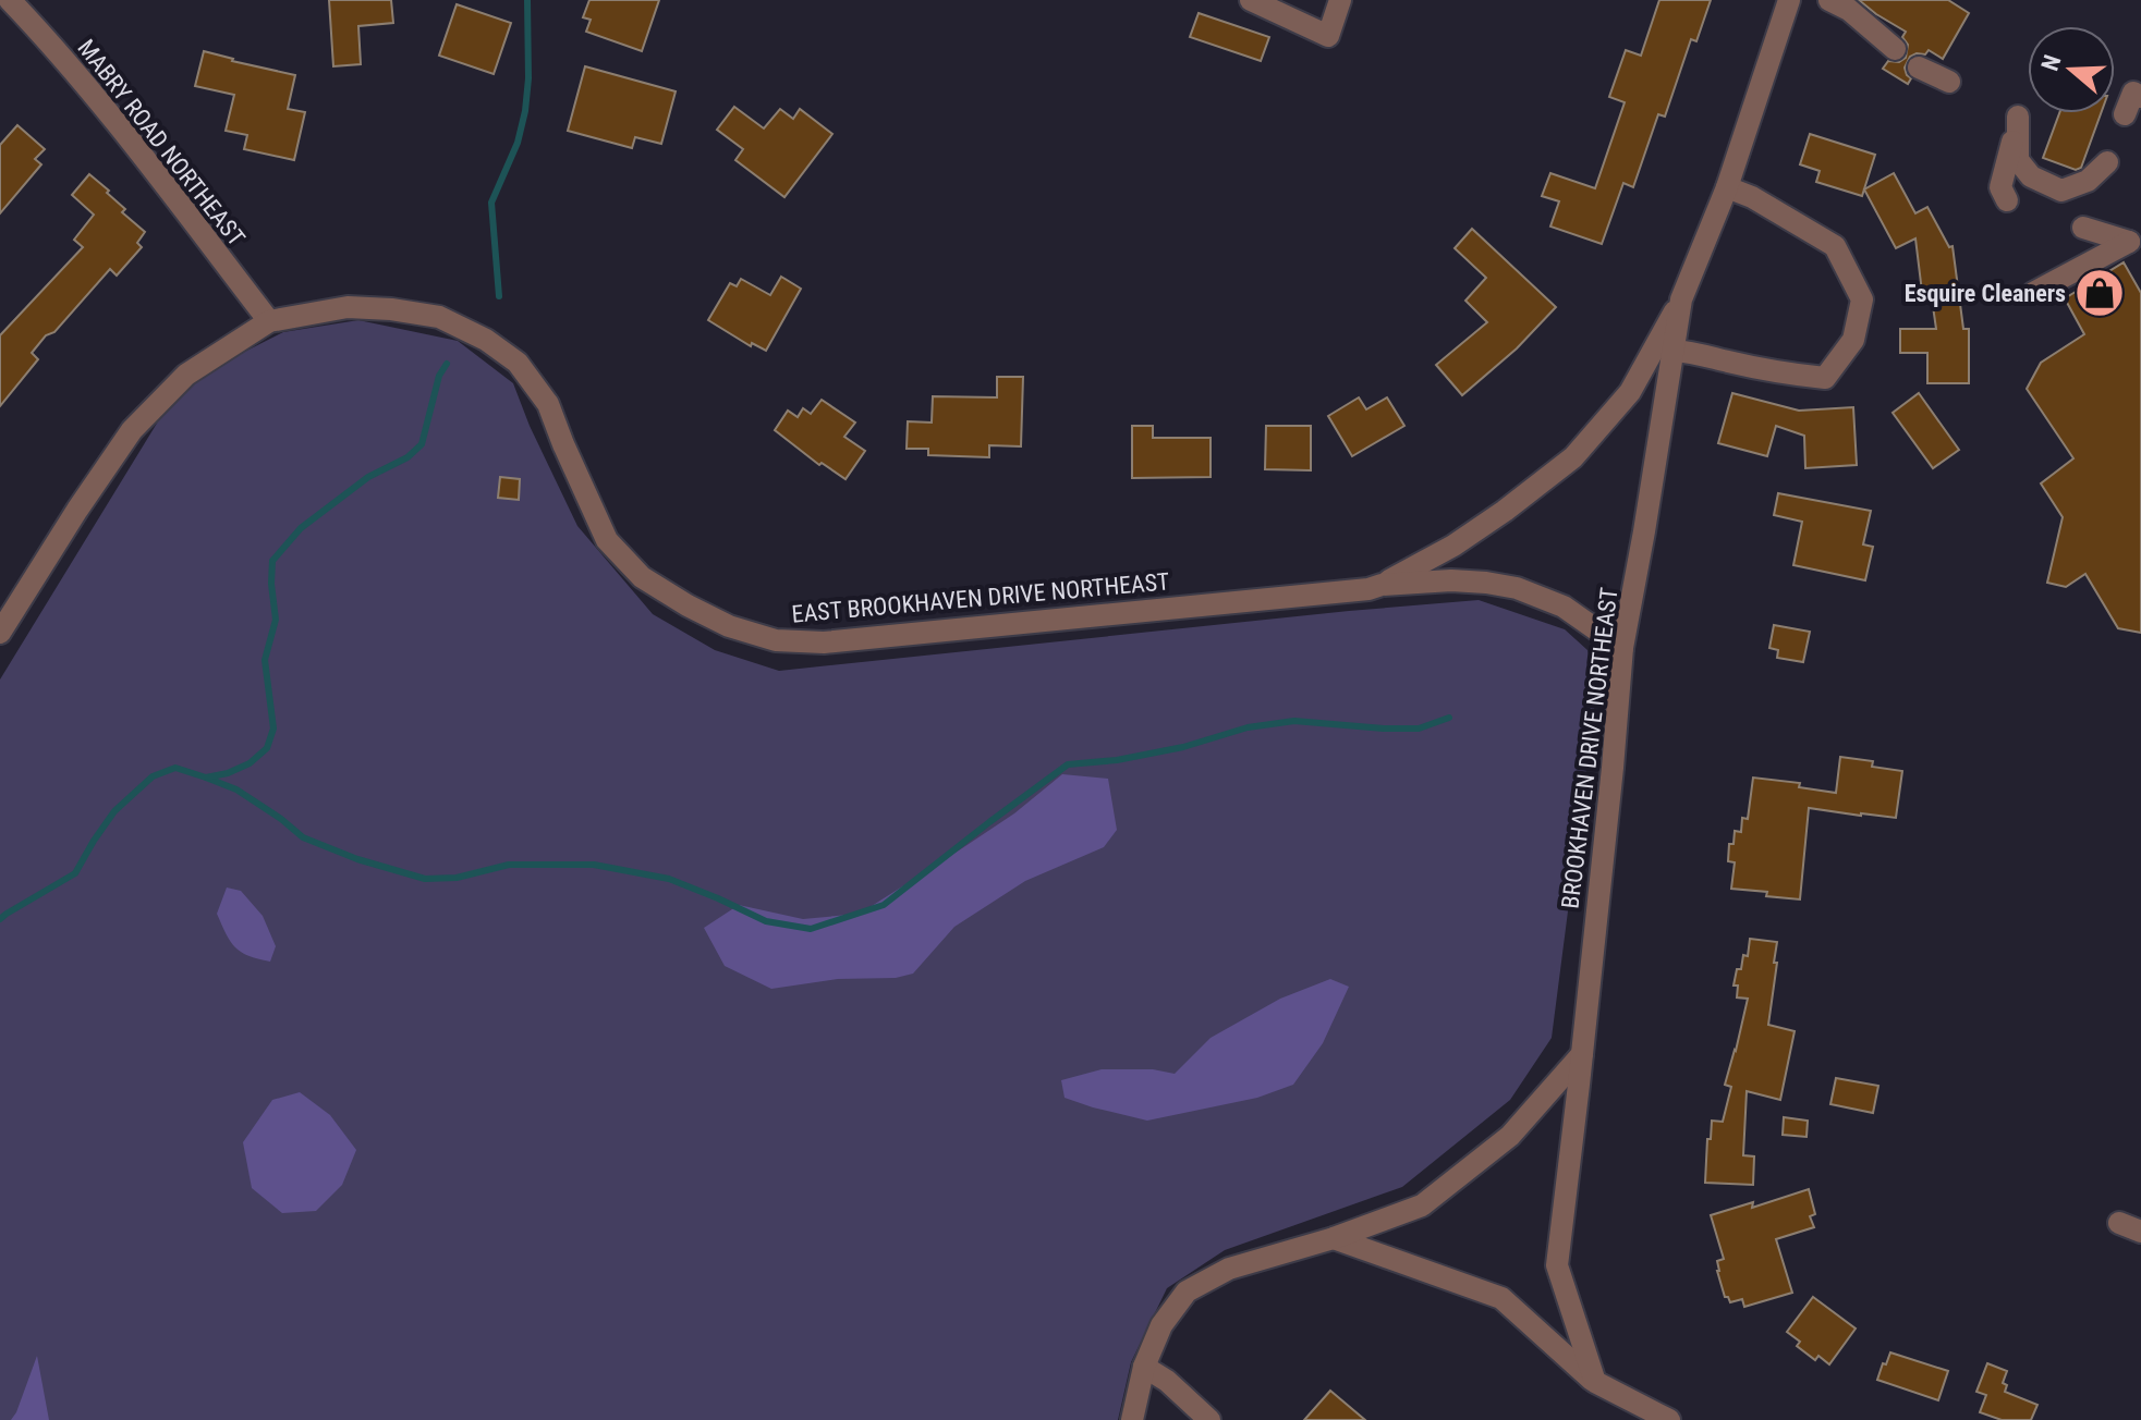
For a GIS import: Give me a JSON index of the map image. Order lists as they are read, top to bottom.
{
  "streets": {
    "street": ["MABRY ROAD NORTHEAST", "EAST BROOKHAVEN DRIVE NORTHEAST", "BROOKHAVEN DRIVE NORTHEAST"]
  },
  "crossings": [
    ["MABRY ROAD NORTHEAST", "EAST BROOKHAVEN DRIVE NORTHEAST"],
    ["EAST BROOKHAVEN DRIVE NORTHEAST", "BROOKHAVEN DRIVE NORTHEAST"]
  ],
  "places": {
    "shop": ["Esquire Cleaners"]
  },
  "north": "left"
}
